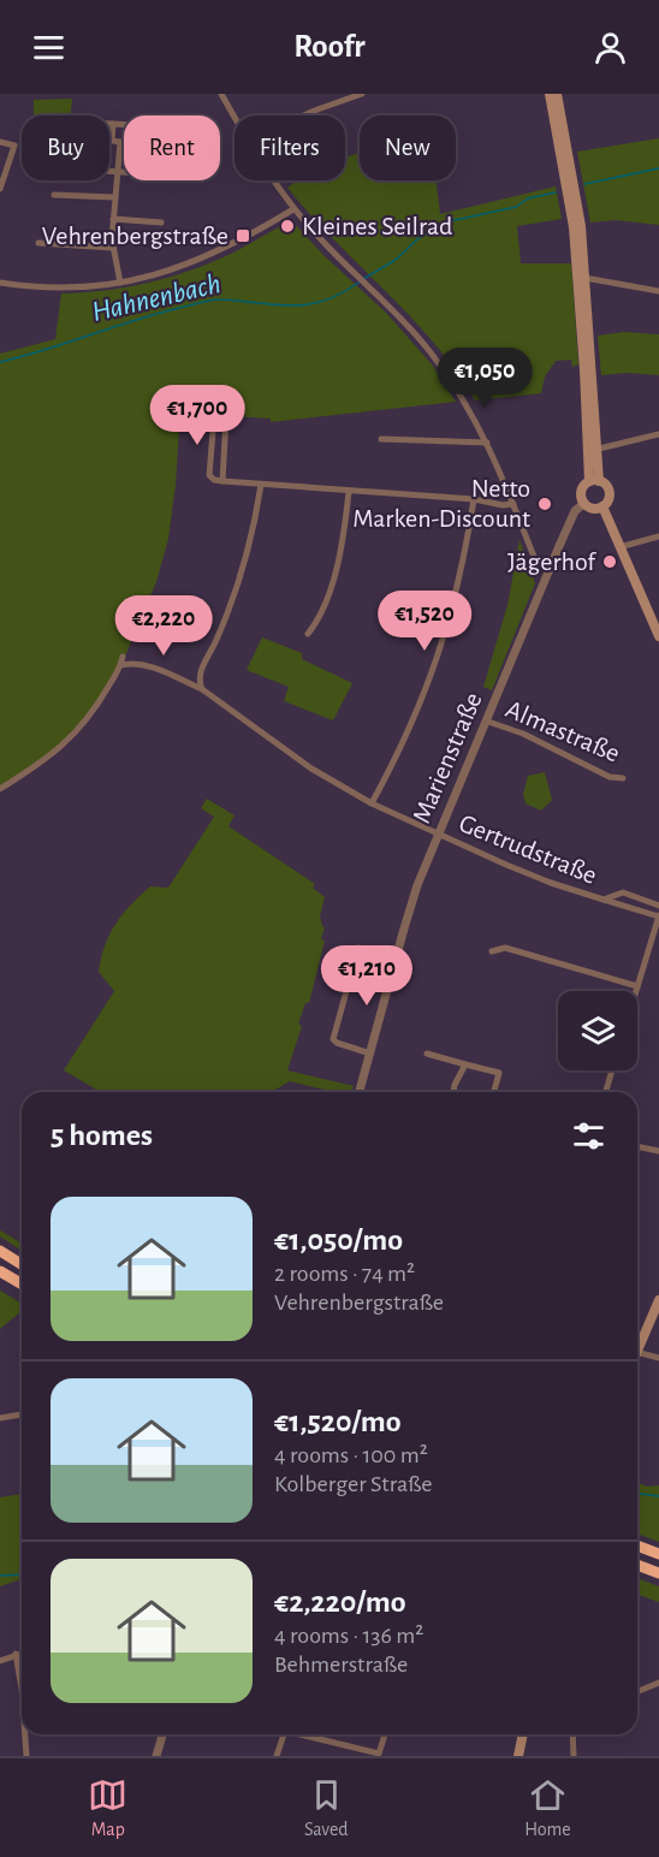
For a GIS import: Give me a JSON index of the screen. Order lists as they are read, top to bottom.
{
  "streets": {
    "street": ["Almastraße", "Marienstraße", "Gertrudstraße"]
  },
  "crossings": [
    ["Almastraße", "Marienstraße"],
    ["Marienstraße", "Gertrudstraße"]
  ],
  "water": ["Hahnenbach"],
  "places": {
    "other": ["Kleines Seilrad", "Netto Marken-Discount", "Jägerhof"],
    "transit": ["Vehrenbergstraße"]
  },
  "page": {
    "header": "Roofr",
    "chip": [
      "Buy",
      "Rent",
      "Filters",
      "New"
    ],
    "price": [
      "€1,050",
      "€1,700",
      "€1,520",
      "€2,220",
      "€1,210"
    ],
    "heading": "5 homes",
    "list": [
      {
        "name": "€1,050/mo",
        "note": "2 rooms · 74 m² · Vehrenbergstraße"
      },
      {
        "name": "€1,520/mo",
        "note": "4 rooms · 100 m² · Kolberger Straße"
      },
      {
        "name": "€2,220/mo",
        "note": "4 rooms · 136 m² · Behmerstraße"
      }
    ],
    "tabs": ["Map", "Saved", "Home"]
  }
}
